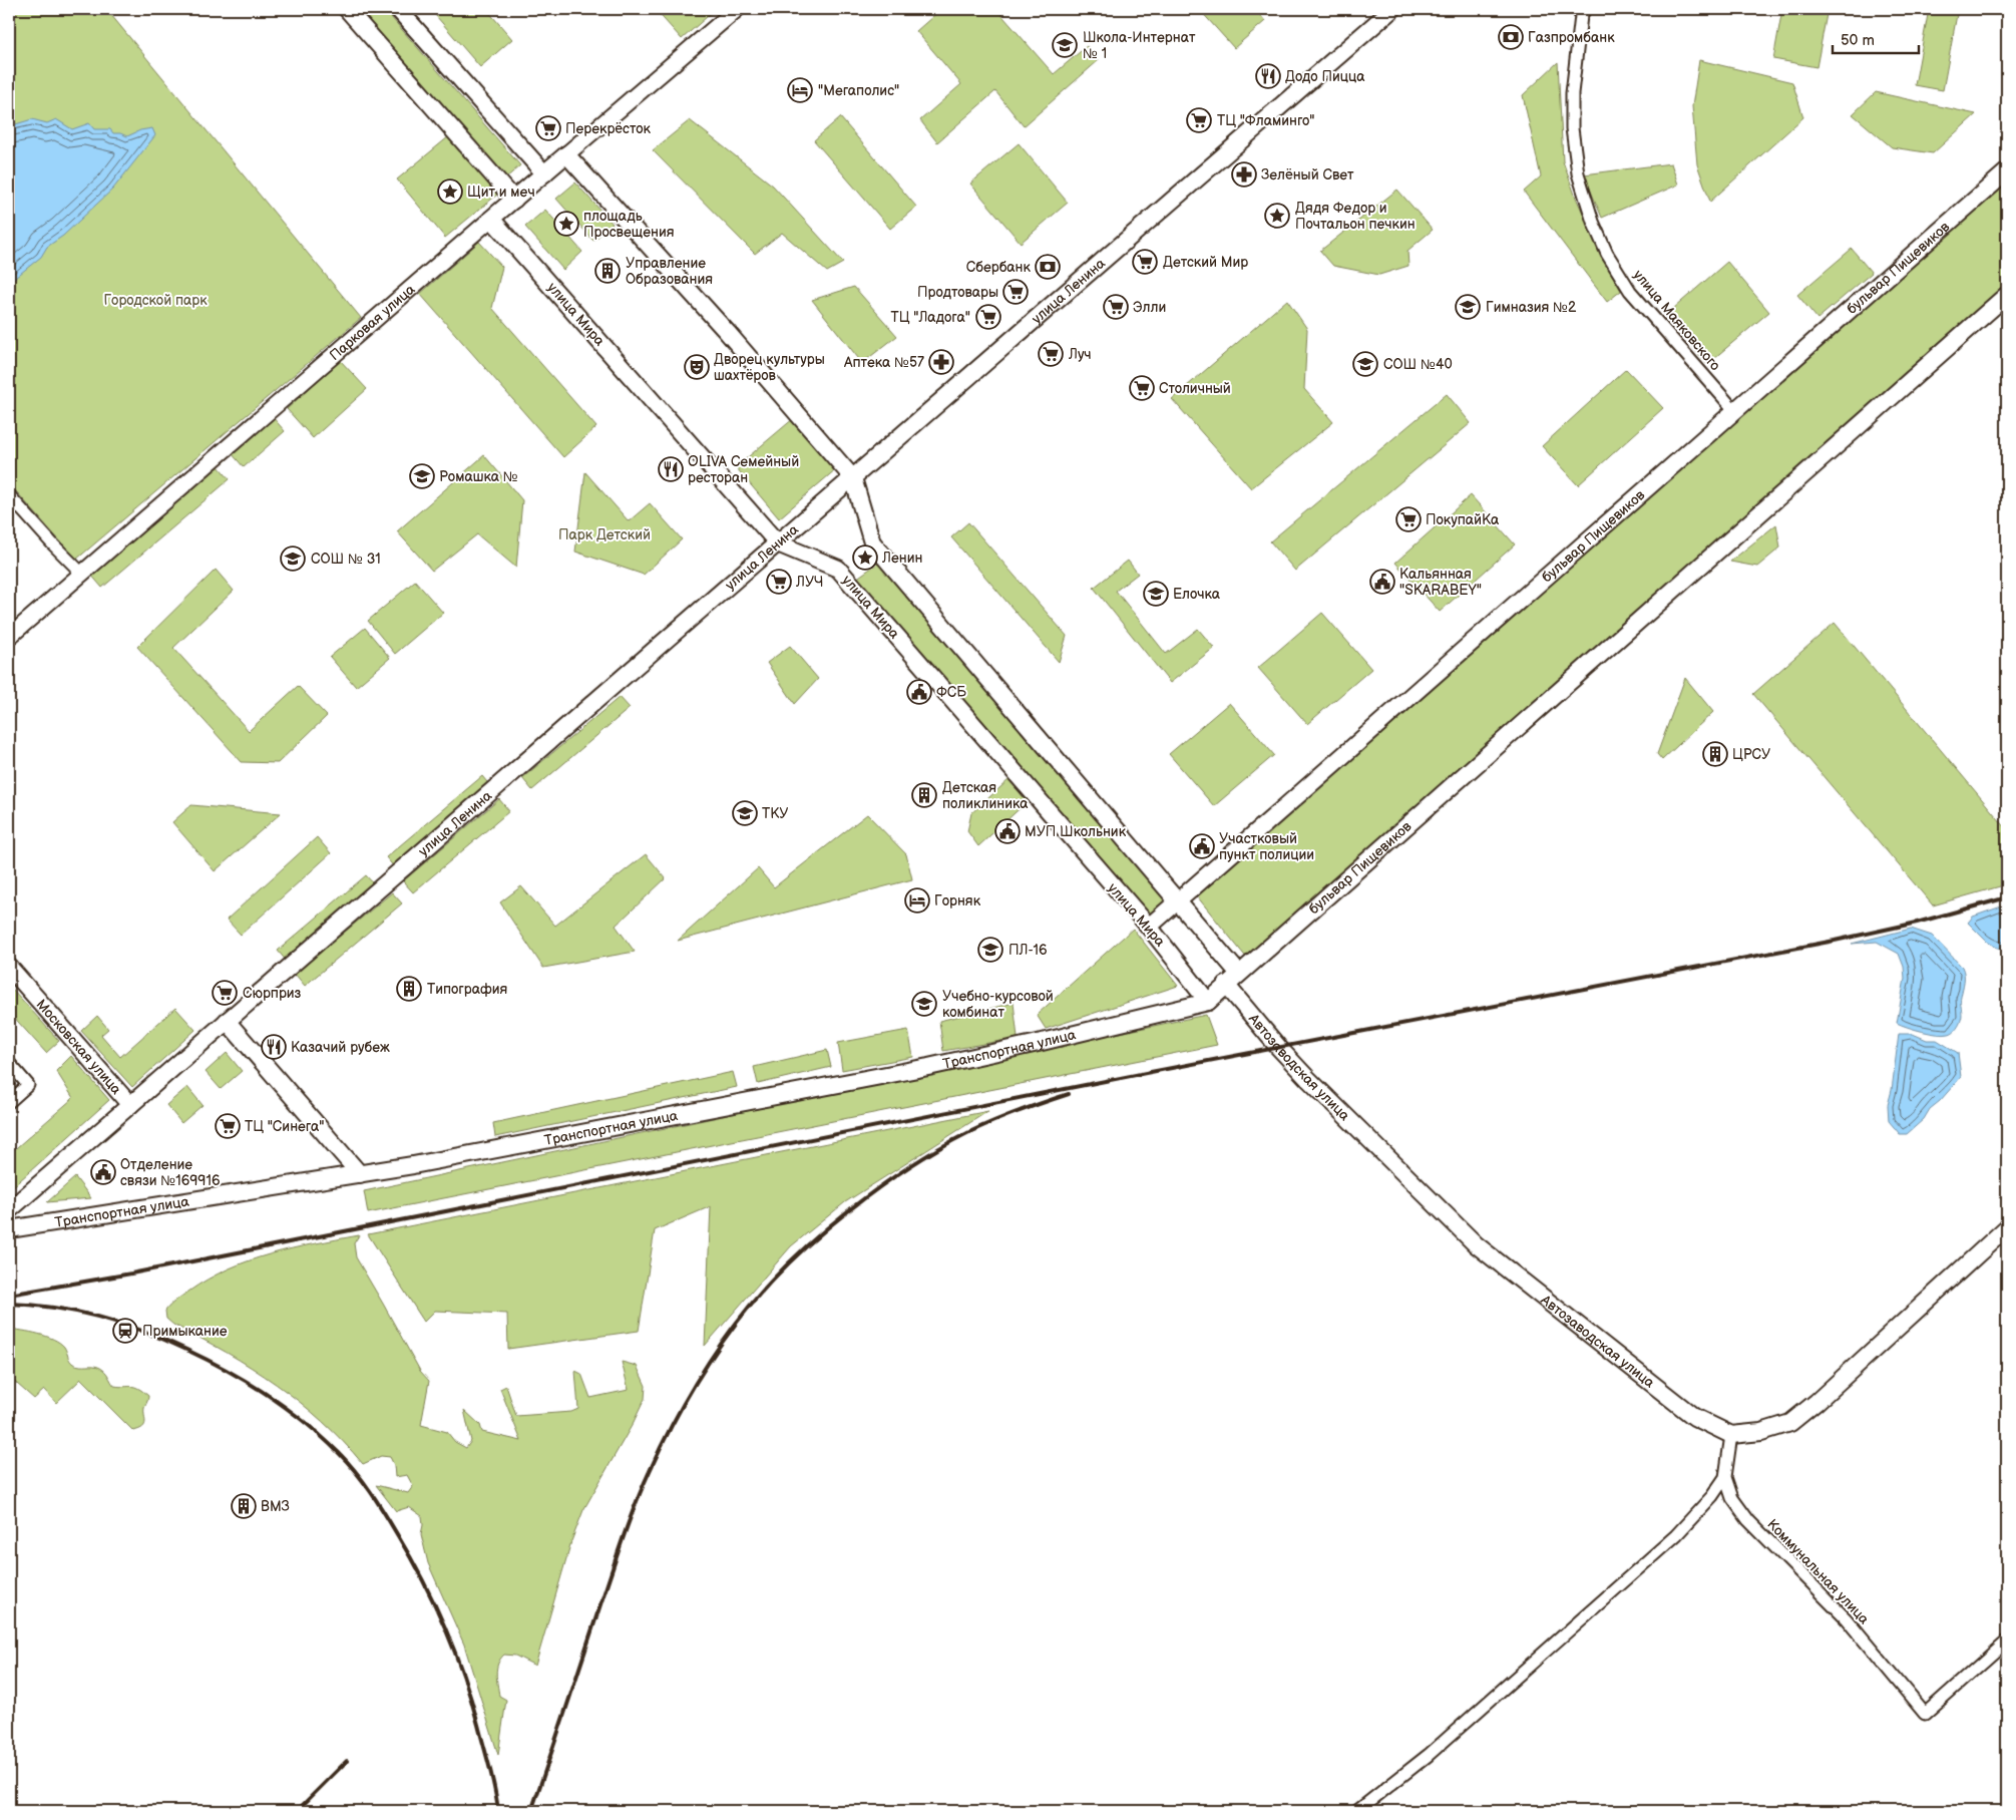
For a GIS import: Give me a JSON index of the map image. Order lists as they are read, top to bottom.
{
  "streets": {
    "main road": [
      "бульвар Пищевиков",
      "улица Ленина",
      "улица Мира",
      "Парковая улица",
      "Московская улица",
      "Транспортная улица",
      "Автозаводская улица"
    ],
    "street": ["улица Маяковского", "Коммунальная улица"]
  },
  "crossings": [
    ["бульвар Пищевиков", "улица Мира"],
    ["бульвар Пищевиков", "улица Маяковского"],
    ["бульвар Пищевиков", "Транспортная улица"],
    ["бульвар Пищевиков", "Автозаводская улица"],
    ["улица Ленина", "улица Мира"],
    ["улица Ленина", "Московская улица"],
    ["улица Мира", "Парковая улица"],
    ["улица Мира", "Транспортная улица"]
  ],
  "parks": ["Городской парк", "Парк Детский"],
  "places": {
    "bank": ["Газпромбанк", "Сбербанк"],
    "school or university": [
      "Школа-Интернат № 1",
      "Гимназия №2",
      "СОШ №40",
      "Ромашка №",
      "СОШ № 31",
      "Елочка",
      "ТКУ",
      "ПЛ-16",
      "Учебно-курсовой комбинат"
    ],
    "restaurant": ["Додо Пицца", "OLIVA Семейный ресторан", "Казачий рубеж"],
    "hotel": ["\"Мегаполис\"", "Горняк"],
    "supermarket": [
      "ТЦ \"Фламинго\"",
      "Перекрёсток",
      "Детский Мир",
      "Продтовары",
      "Элли",
      "ТЦ \"Ладога\"",
      "Луч",
      "Столичный",
      "ПокупайКа",
      "ЛУЧ",
      "Сюрприз",
      "ТЦ \"Синега\""
    ],
    "pharmacy": ["Зелёный Свет", "Аптека №57"],
    "place": [
      "Щит и меч",
      "Дядя Федор и Почтальон печкин",
      "площадь Просвещения",
      "Ленин"
    ],
    "building": [
      "Управление Образования",
      "ЦРСУ",
      "Детская поликлиника",
      "Типография",
      "ВМЗ"
    ],
    "theatre": ["Дворец культуры шахтёров"],
    "public building": [
      "Кальянная \"SKARABEY\"",
      "ФСБ",
      "МУП Школьник",
      "Участковый пункт полиции",
      "Отделение связи №169916"
    ],
    "station": ["Примыкание"]
  },
  "scale_bar": "50 m"
}
